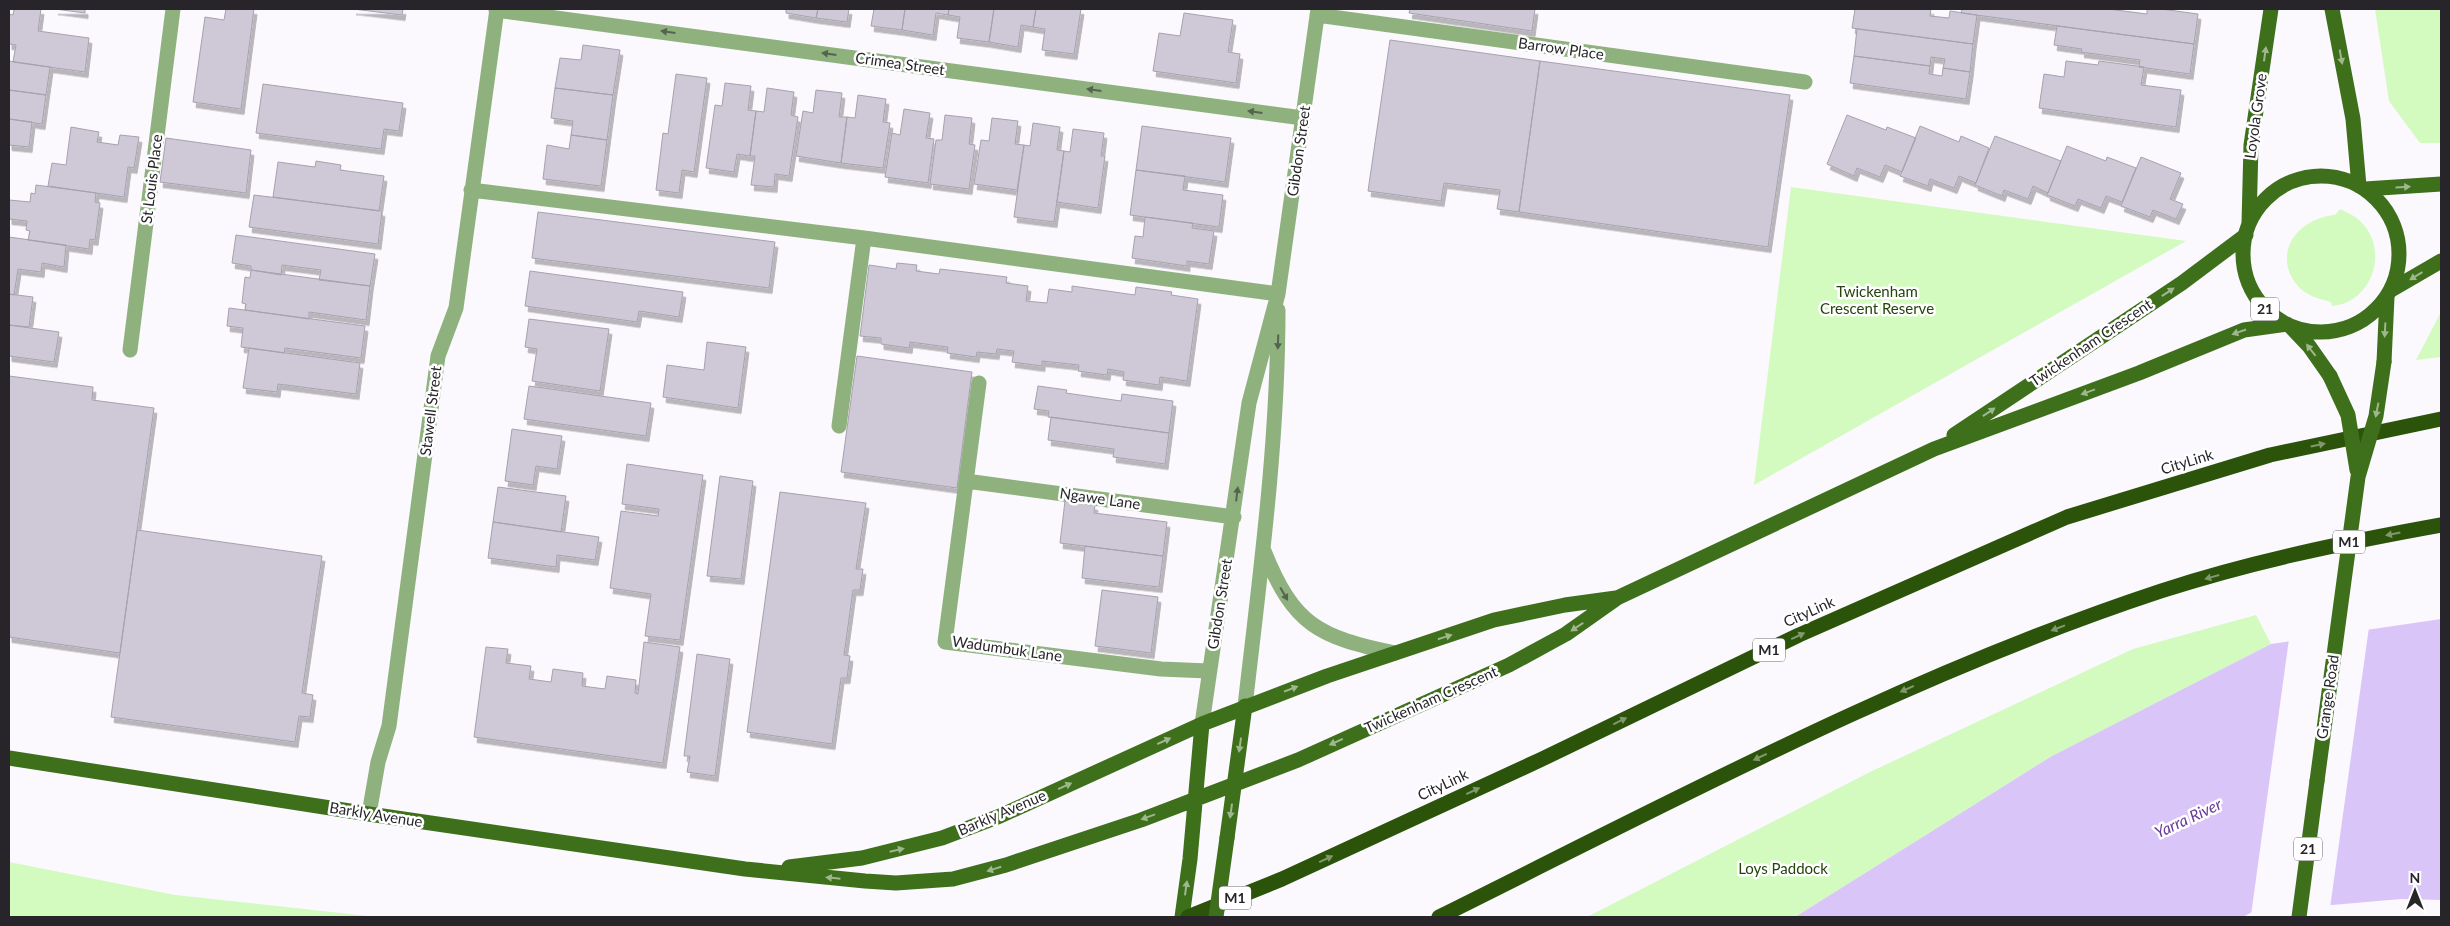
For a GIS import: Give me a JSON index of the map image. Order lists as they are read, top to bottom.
{
  "streets": {
    "highway": ["CityLink", "M1"],
    "main road": [
      "Loyola Grove",
      "Gibdon Street",
      "21",
      "Twickenham Crescent",
      "Grange Road",
      "Barkly Avenue"
    ],
    "street": [
      "Barrow Place",
      "Crimea Street",
      "St Louis Place",
      "Stawell Street",
      "Ngawe Lane",
      "Wadumbuk Lane"
    ]
  },
  "crossings": [
    ["Barrow Place", "Gibdon Street"],
    ["Crimea Street", "Gibdon Street"],
    ["Crimea Street", "Stawell Street"],
    ["Loyola Grove", "21"],
    ["Loyola Grove", "Twickenham Crescent"],
    ["Loyola Grove", "Grange Road"],
    ["Gibdon Street", "Twickenham Crescent"],
    ["Gibdon Street", "Ngawe Lane"],
    ["Gibdon Street", "Wadumbuk Lane"],
    ["Gibdon Street", "Barkly Avenue"],
    ["21", "Twickenham Crescent"],
    ["21", "Grange Road"],
    ["Twickenham Crescent", "Grange Road"],
    ["Twickenham Crescent", "Barkly Avenue"],
    ["Stawell Street", "Barkly Avenue"],
    ["Ngawe Lane", "Wadumbuk Lane"]
  ],
  "one_way": ["Crimea Street"],
  "water": ["Yarra River"],
  "parks": ["Twickenham Crescent Reserve", "Loys Paddock"],
  "north": "top"
}
